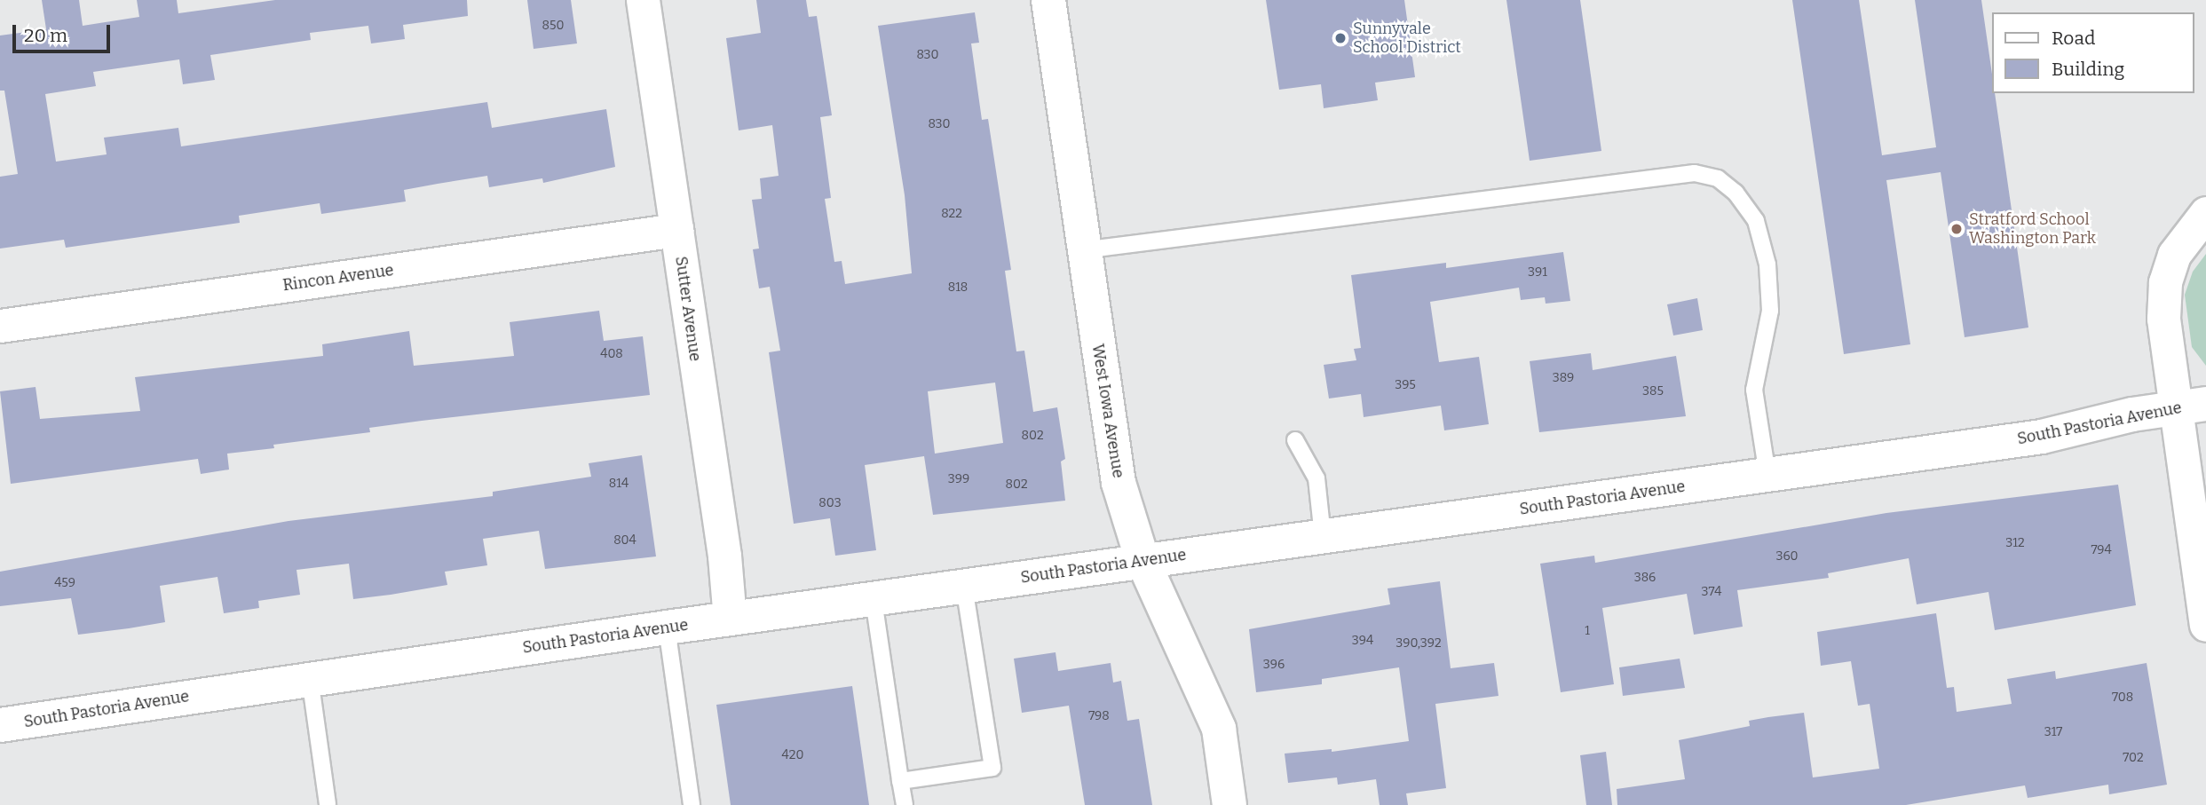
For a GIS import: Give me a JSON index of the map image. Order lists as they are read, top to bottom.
{
  "streets": {
    "street": [
      "Rincon Avenue",
      "Sutter Avenue",
      "West Iowa Avenue",
      "South Pastoria Avenue"
    ]
  },
  "crossings": [
    ["Rincon Avenue", "Sutter Avenue"],
    ["Sutter Avenue", "South Pastoria Avenue"],
    ["West Iowa Avenue", "South Pastoria Avenue"]
  ],
  "places": ["Sunnyvale School District", "Stratford School Washington Park"],
  "house_numbers": [
    "850",
    "830",
    "830",
    "822",
    "391",
    "818",
    "408",
    "389",
    "395",
    "385",
    "802",
    "399",
    "814",
    "802",
    "803",
    "804",
    "312",
    "794",
    "360",
    "386",
    "459",
    "374",
    "1",
    "394",
    "390,392",
    "396",
    "708",
    "798",
    "317",
    "420",
    "702"
  ],
  "legend": ["Road", "Building"],
  "scale_bar": "20 m"
}
